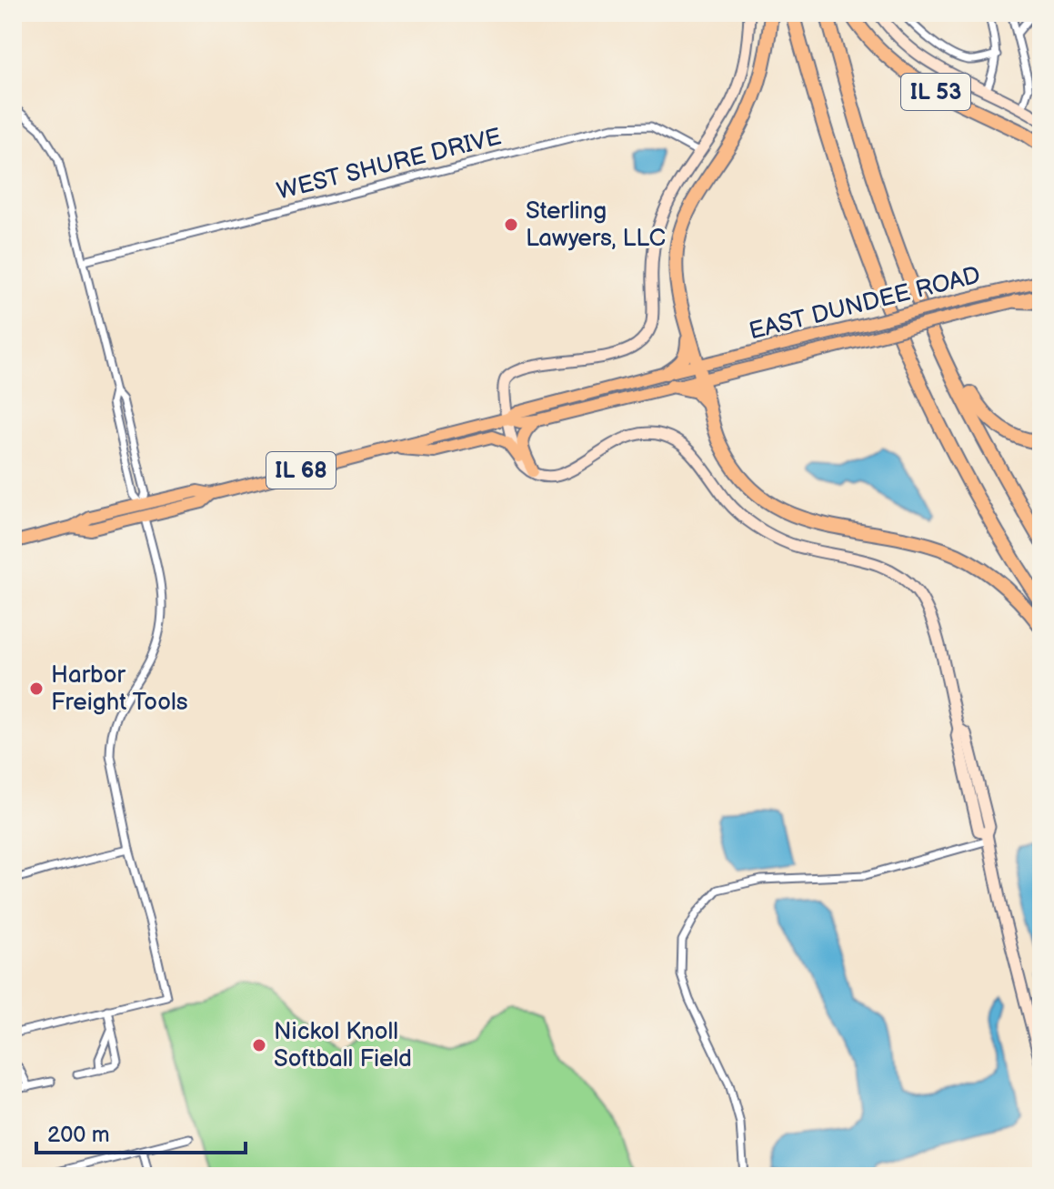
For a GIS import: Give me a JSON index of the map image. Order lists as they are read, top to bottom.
{
  "streets": {
    "highway": ["IL 53"],
    "main road": ["EAST DUNDEE ROAD", "IL 68"],
    "street": ["WEST SHURE DRIVE"]
  },
  "crossings": [
    ["EAST DUNDEE ROAD", "IL 68"]
  ],
  "places": ["Sterling Lawyers, LLC", "Harbor Freight Tools", "Nickol Knoll Softball Field"],
  "scale_bar": "200 m"
}
